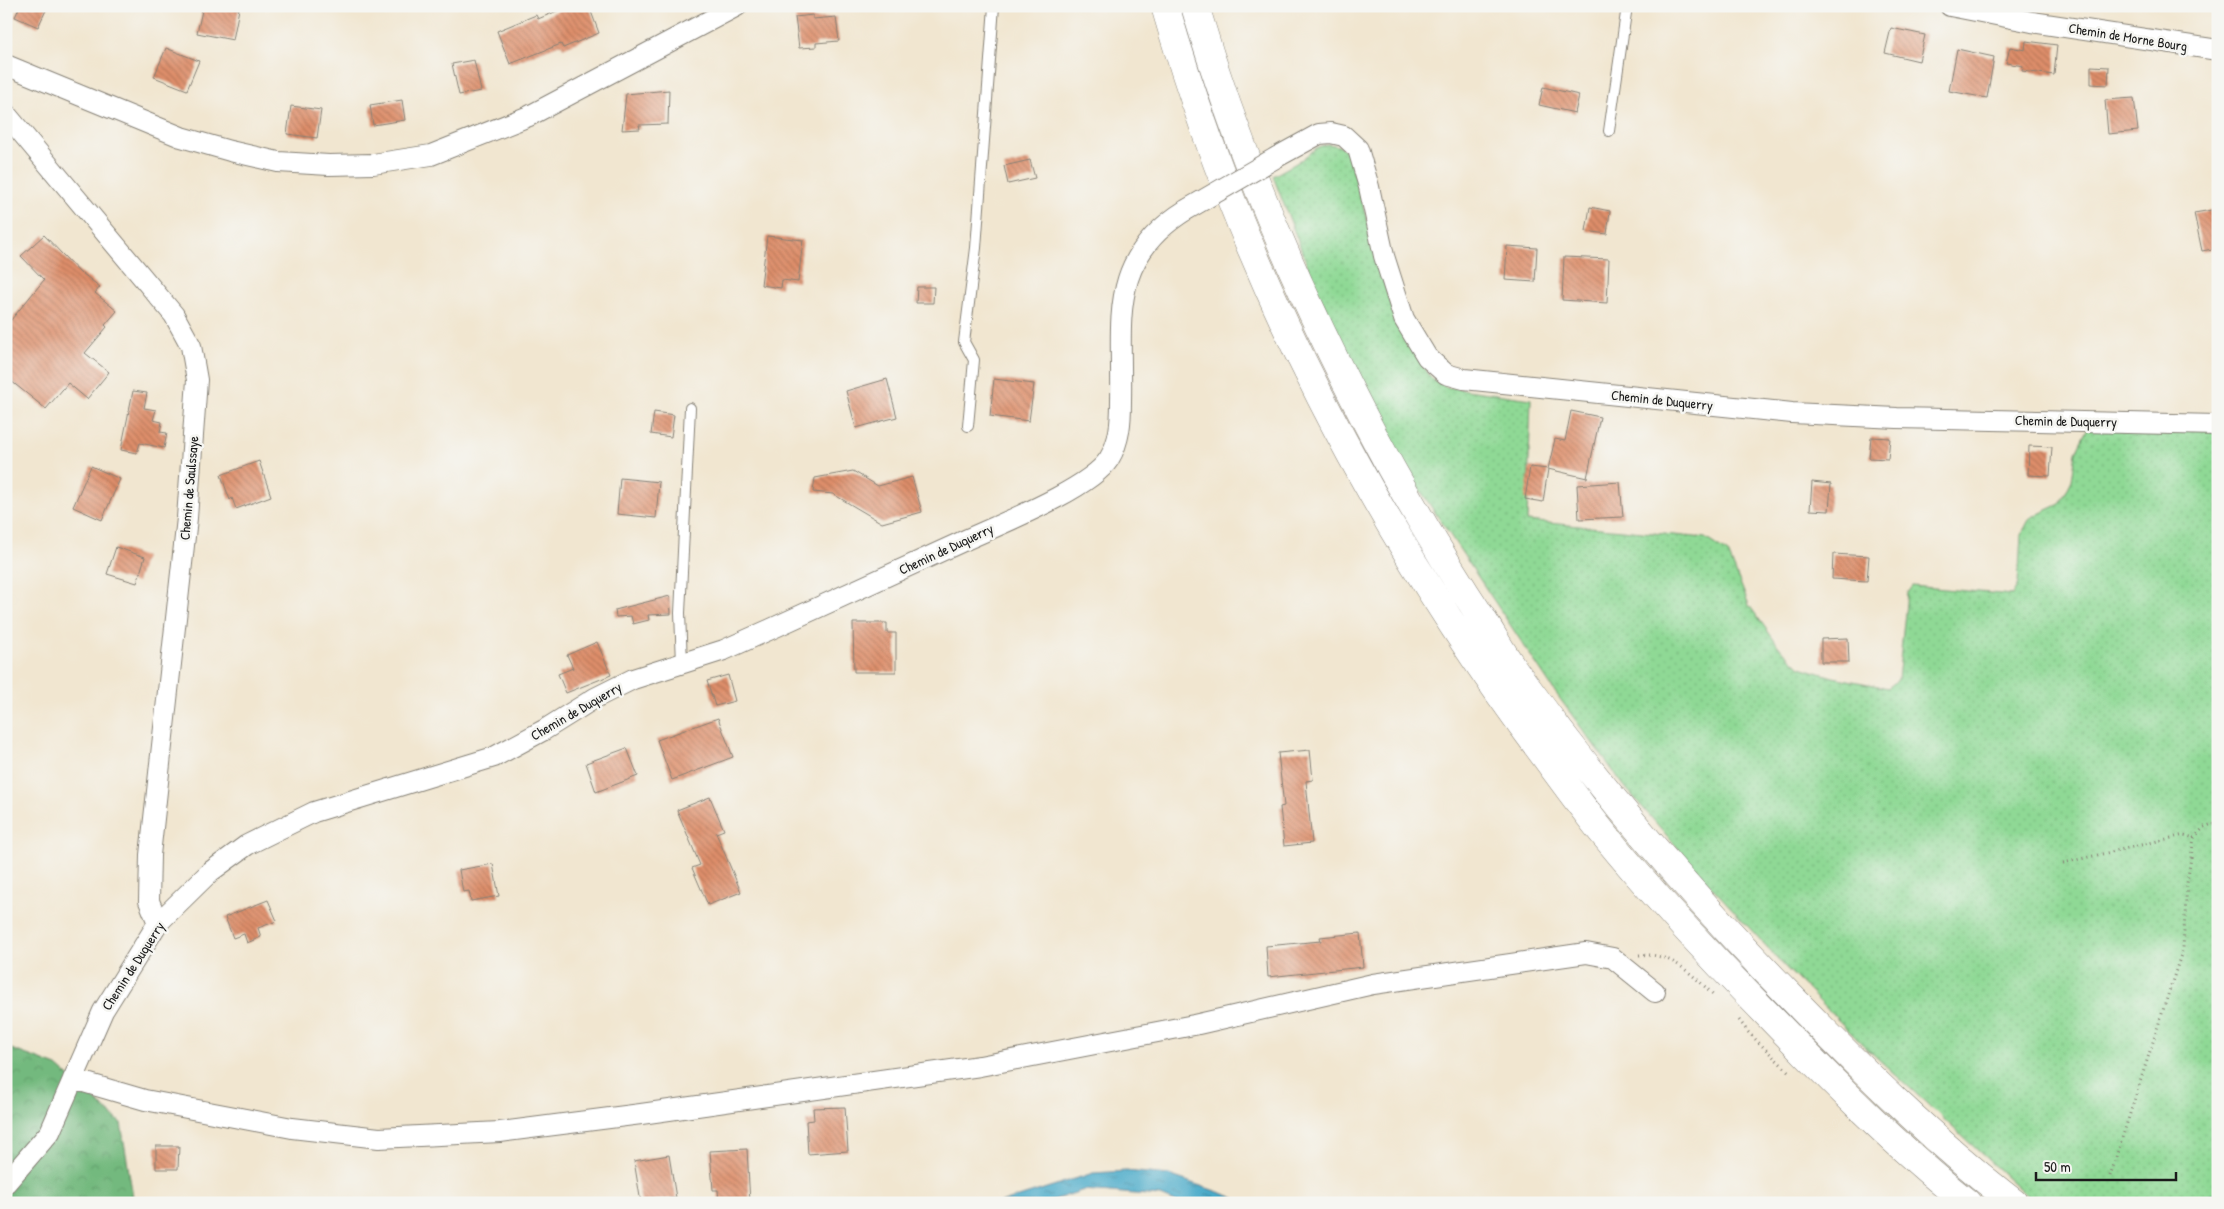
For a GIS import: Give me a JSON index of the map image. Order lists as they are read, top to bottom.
{
  "streets": {
    "street": ["Chemin de Morne Bourg", "Chemin de Duquerry", "Chemin de Saulssaye"]
  },
  "crossings": [
    ["Chemin de Duquerry", "Chemin de Saulssaye"]
  ],
  "scale_bar": "50 m"
}
